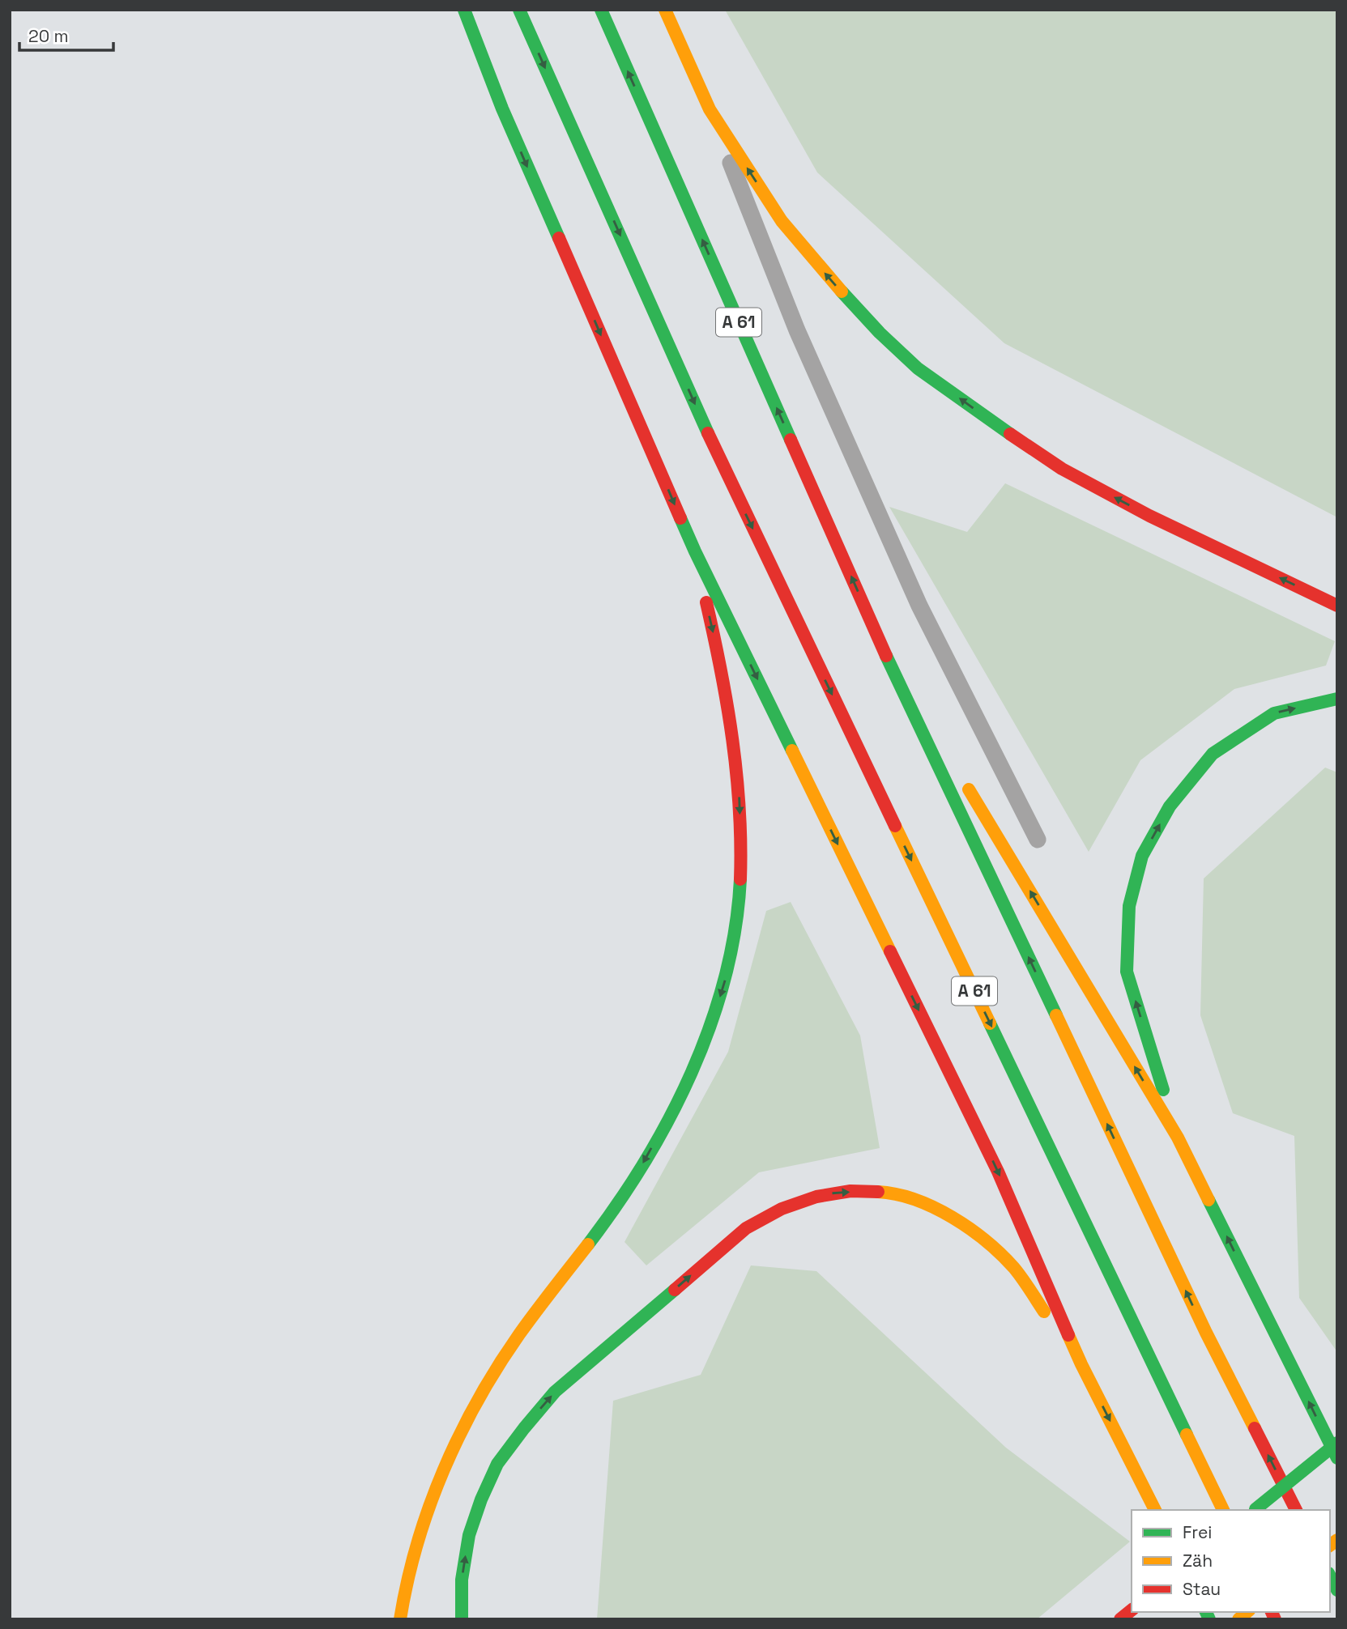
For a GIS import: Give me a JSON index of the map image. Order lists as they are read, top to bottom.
{
  "streets": {
    "highway": ["A 61"]
  },
  "legend": ["Frei", "Zäh", "Stau"],
  "scale_bar": "20 m"
}
